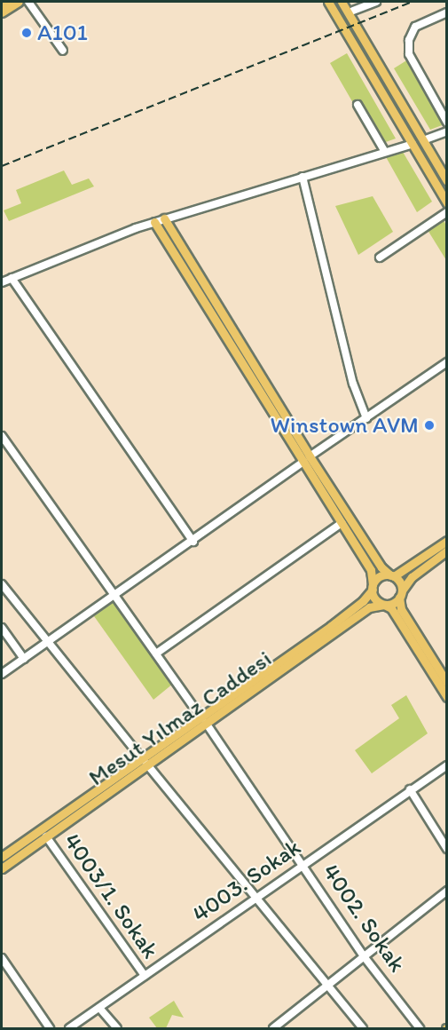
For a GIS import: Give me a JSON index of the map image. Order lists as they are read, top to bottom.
{
  "streets": {
    "main road": ["Mesut Yılmaz Caddesi"],
    "street": ["4003. Sokak", "4003/1. Sokak", "4002. Sokak"]
  },
  "crossings": [
    ["Mesut Yılmaz Caddesi", "4003/1. Sokak"],
    ["Mesut Yılmaz Caddesi", "4002. Sokak"],
    ["4003. Sokak", "4003/1. Sokak"],
    ["4003. Sokak", "4002. Sokak"]
  ],
  "places": ["A101", "Winstown AVM"]
}
